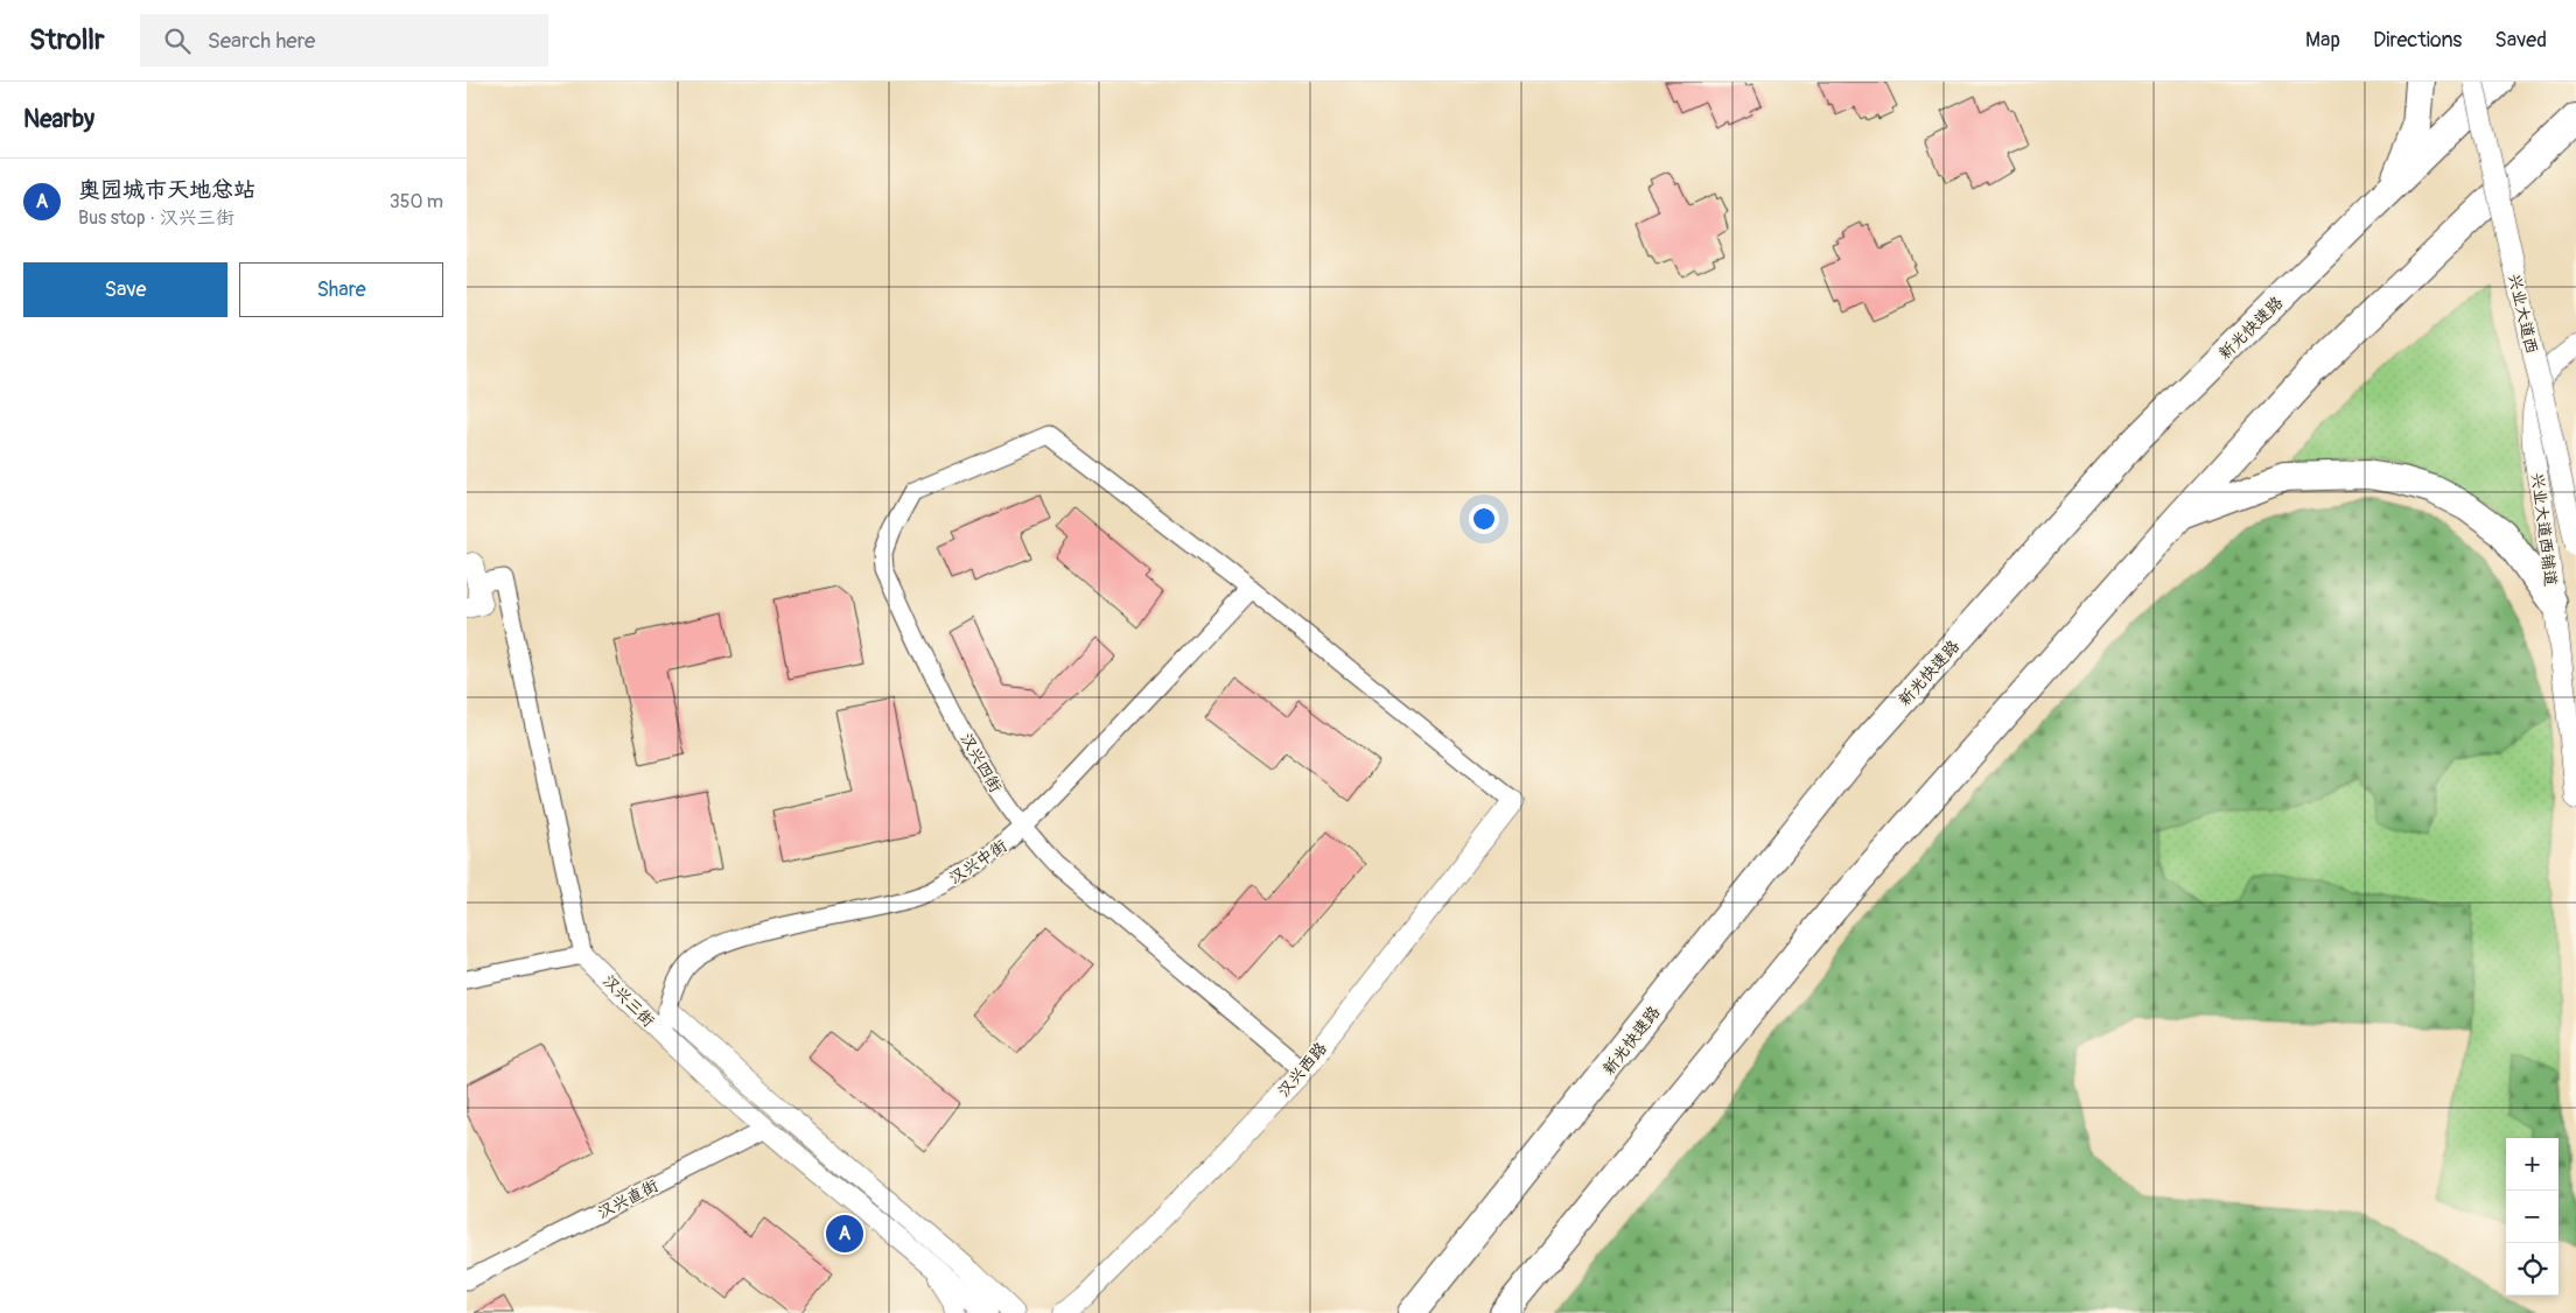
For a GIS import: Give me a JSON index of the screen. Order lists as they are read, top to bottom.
{
  "streets": {
    "highway": ["新光快速路"],
    "street": [
      "兴业大道西",
      "兴业大道西铺道",
      "汉兴四街",
      "汉兴中街",
      "汉兴三街",
      "汉兴西路",
      "汉兴直街"
    ]
  },
  "crossings": [
    ["汉兴四街", "汉兴中街"],
    ["汉兴四街", "汉兴西路"],
    ["汉兴中街", "汉兴三街"],
    ["汉兴三街", "汉兴直街"]
  ],
  "page": {
    "header": "Strollr",
    "search": "Search here",
    "nav": ["Map", "Directions", "Saved"],
    "heading": "Nearby",
    "list": [
      {
        "mark": "A",
        "name": "奥园城市天地总站",
        "note": "Bus stop · 汉兴三街",
        "value": "350 m"
      }
    ],
    "buttons": ["Save", "Share"],
    "map_buttons": ["+", "−"],
    "pins": "A"
  }
}
